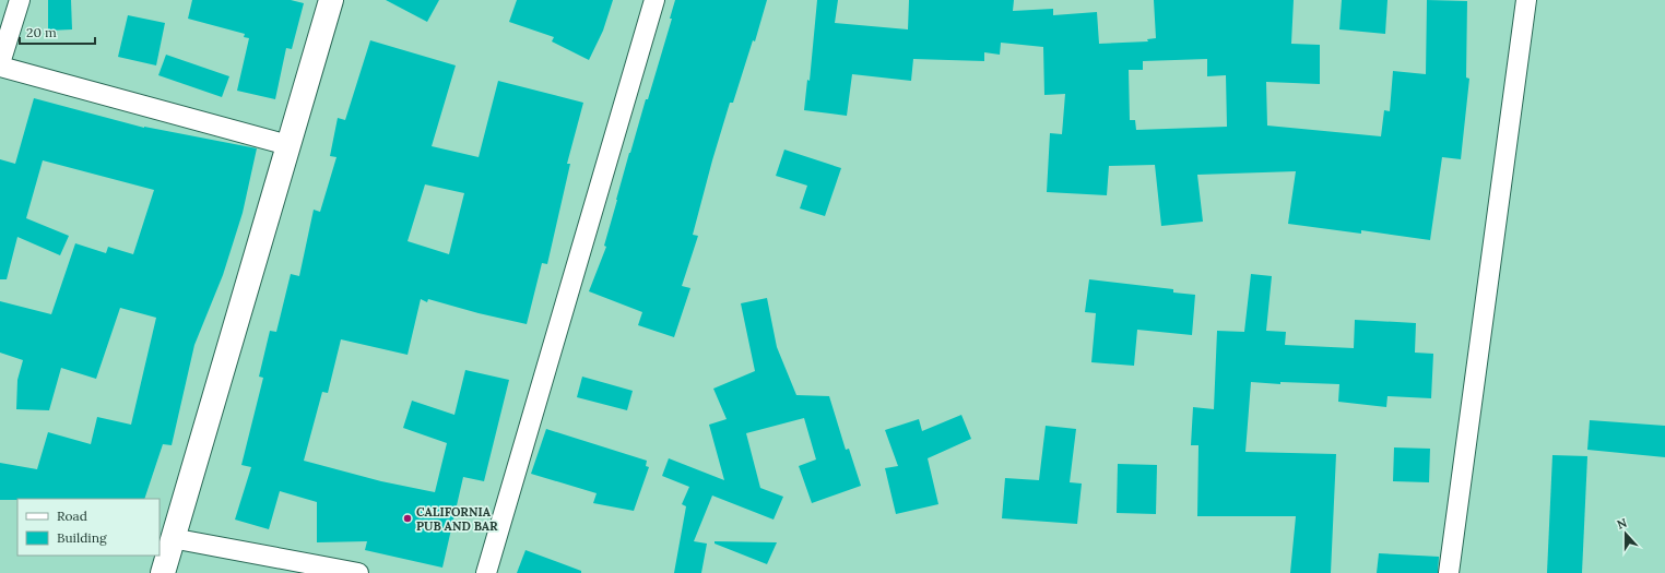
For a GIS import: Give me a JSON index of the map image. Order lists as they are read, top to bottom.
{
  "places": ["CALIFORNIA PUB AND BAR"],
  "legend": ["Road", "Building"],
  "scale_bar": "20 m",
  "north": "top"
}
